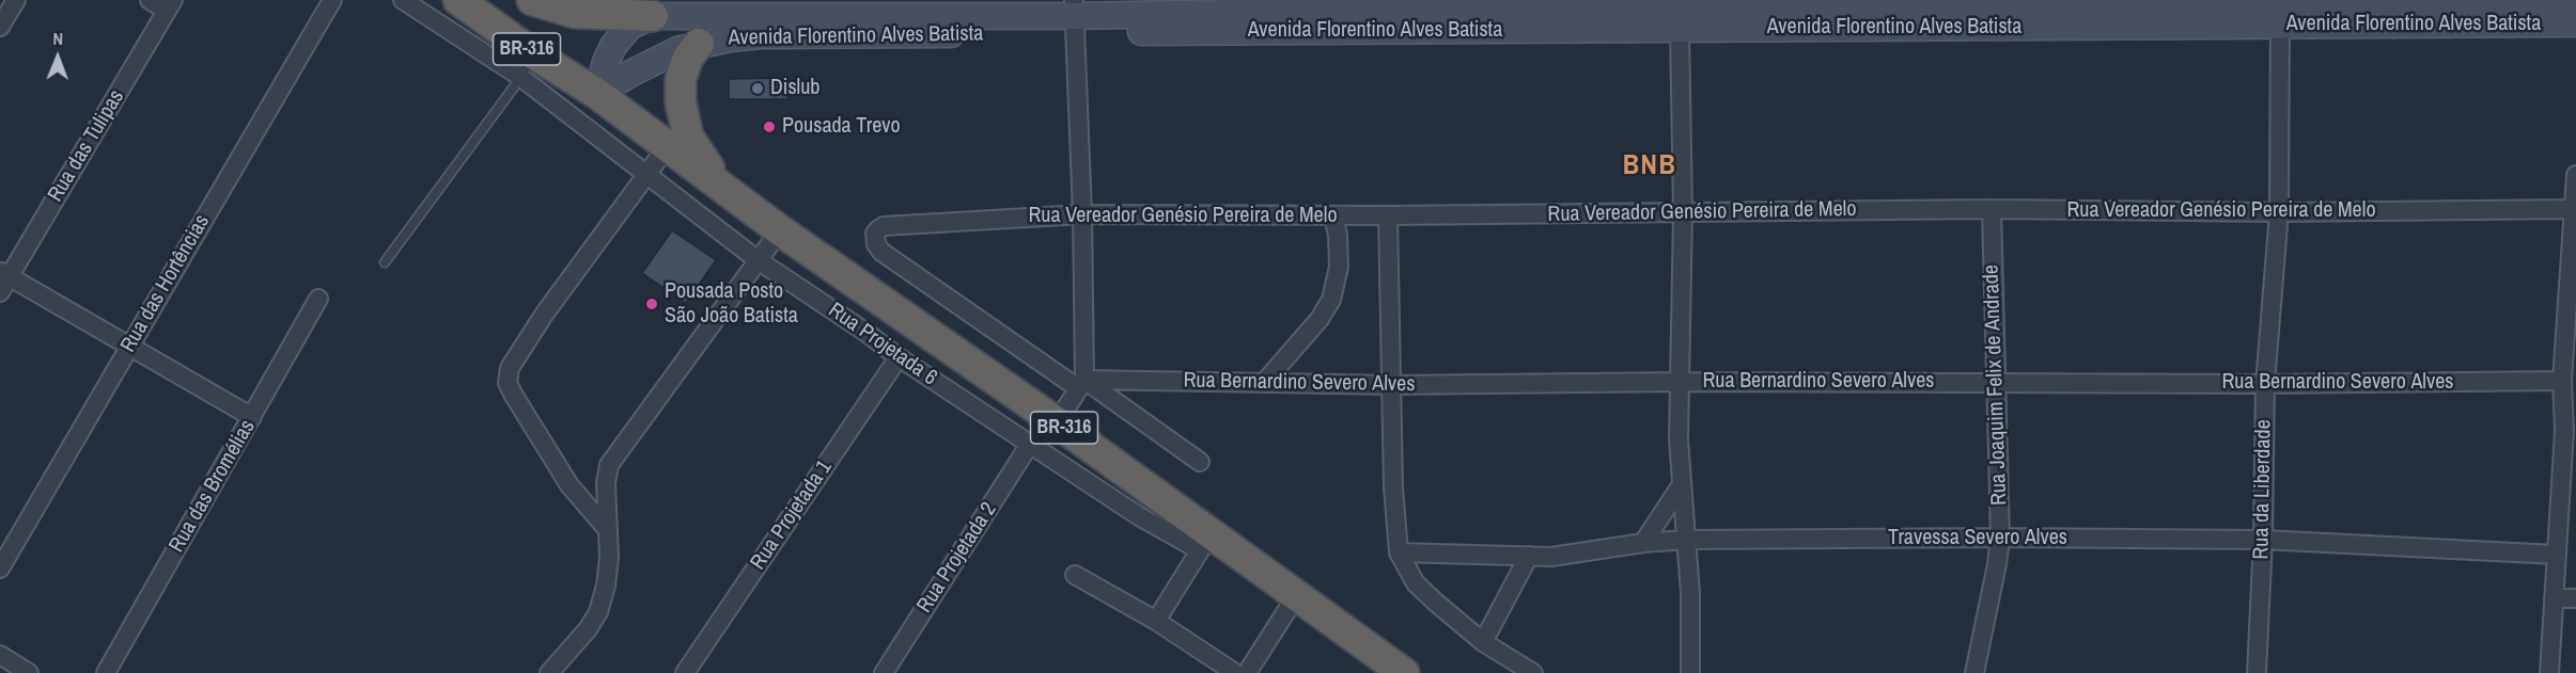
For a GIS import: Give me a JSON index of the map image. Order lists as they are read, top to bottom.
{
  "streets": {
    "highway": ["BR-316"],
    "main road": ["Avenida Florentino Alves Batista"],
    "street": [
      "Rua das Tulipas",
      "Rua Vereador Genésio Pereira de Melo",
      "Rua das Hortências",
      "Rua Projetada 6",
      "Rua Bernardino Severo Alves",
      "Rua Joaquim Felix de Andrade",
      "Rua das Bromélias",
      "Rua da Liberdade",
      "Rua Projetada 1",
      "Travessa Severo Alves",
      "Rua Projetada 2"
    ]
  },
  "crossings": [
    ["Avenida Florentino Alves Batista", "BR-316"],
    ["Avenida Florentino Alves Batista", "Rua da Liberdade"],
    ["BR-316", "Rua Projetada 6"],
    ["Rua Vereador Genésio Pereira de Melo", "Rua Bernardino Severo Alves"],
    ["Rua Vereador Genésio Pereira de Melo", "Rua Joaquim Felix de Andrade"],
    ["Rua Vereador Genésio Pereira de Melo", "Rua da Liberdade"],
    ["Rua Projetada 6", "Rua Projetada 1"],
    ["Rua Projetada 6", "Rua Projetada 2"],
    ["Rua Bernardino Severo Alves", "Rua Joaquim Felix de Andrade"],
    ["Rua Bernardino Severo Alves", "Rua da Liberdade"],
    ["Rua Joaquim Felix de Andrade", "Travessa Severo Alves"],
    ["Rua da Liberdade", "Travessa Severo Alves"]
  ],
  "districts": ["BNB"],
  "places": ["Dislub", "Pousada Trevo", "Pousada Posto São João Batista"],
  "north": "top"
}
